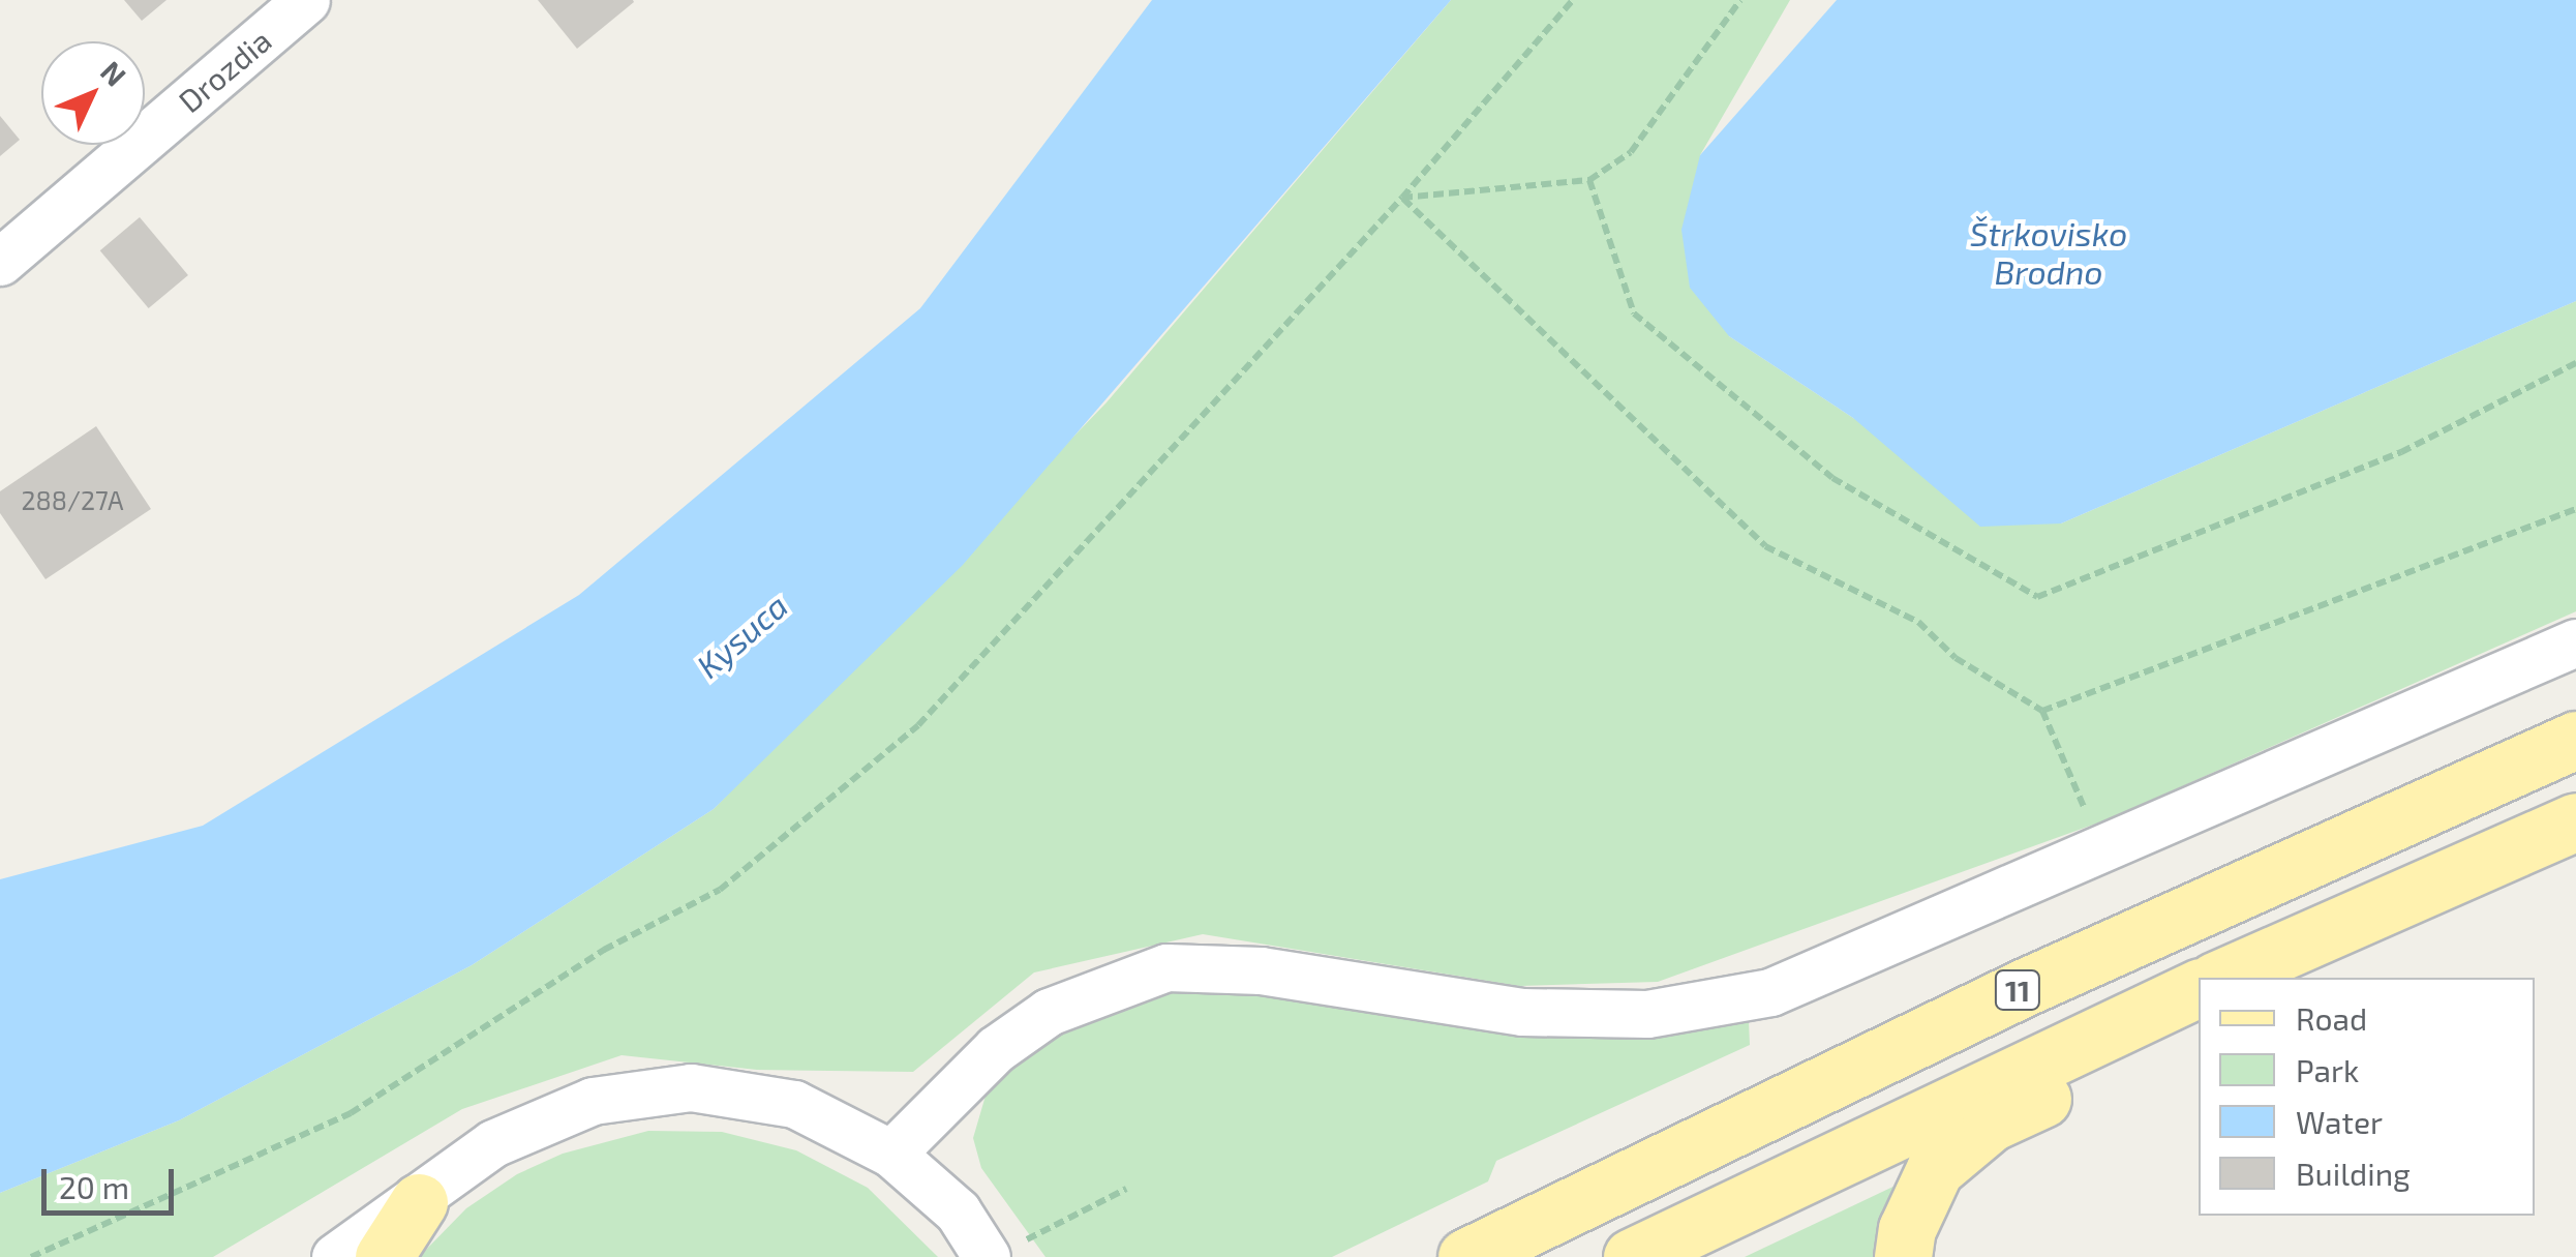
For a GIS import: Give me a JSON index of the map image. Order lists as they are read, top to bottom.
{
  "streets": {
    "main road": ["11"],
    "street": ["Drozdia"]
  },
  "water": ["Štrkovisko Brodno", "Kysuca"],
  "house_numbers": ["288/27A"],
  "legend": [
    "Road",
    "Park",
    "Water",
    "Building"
  ],
  "scale_bar": "20 m",
  "north": "top right"
}
